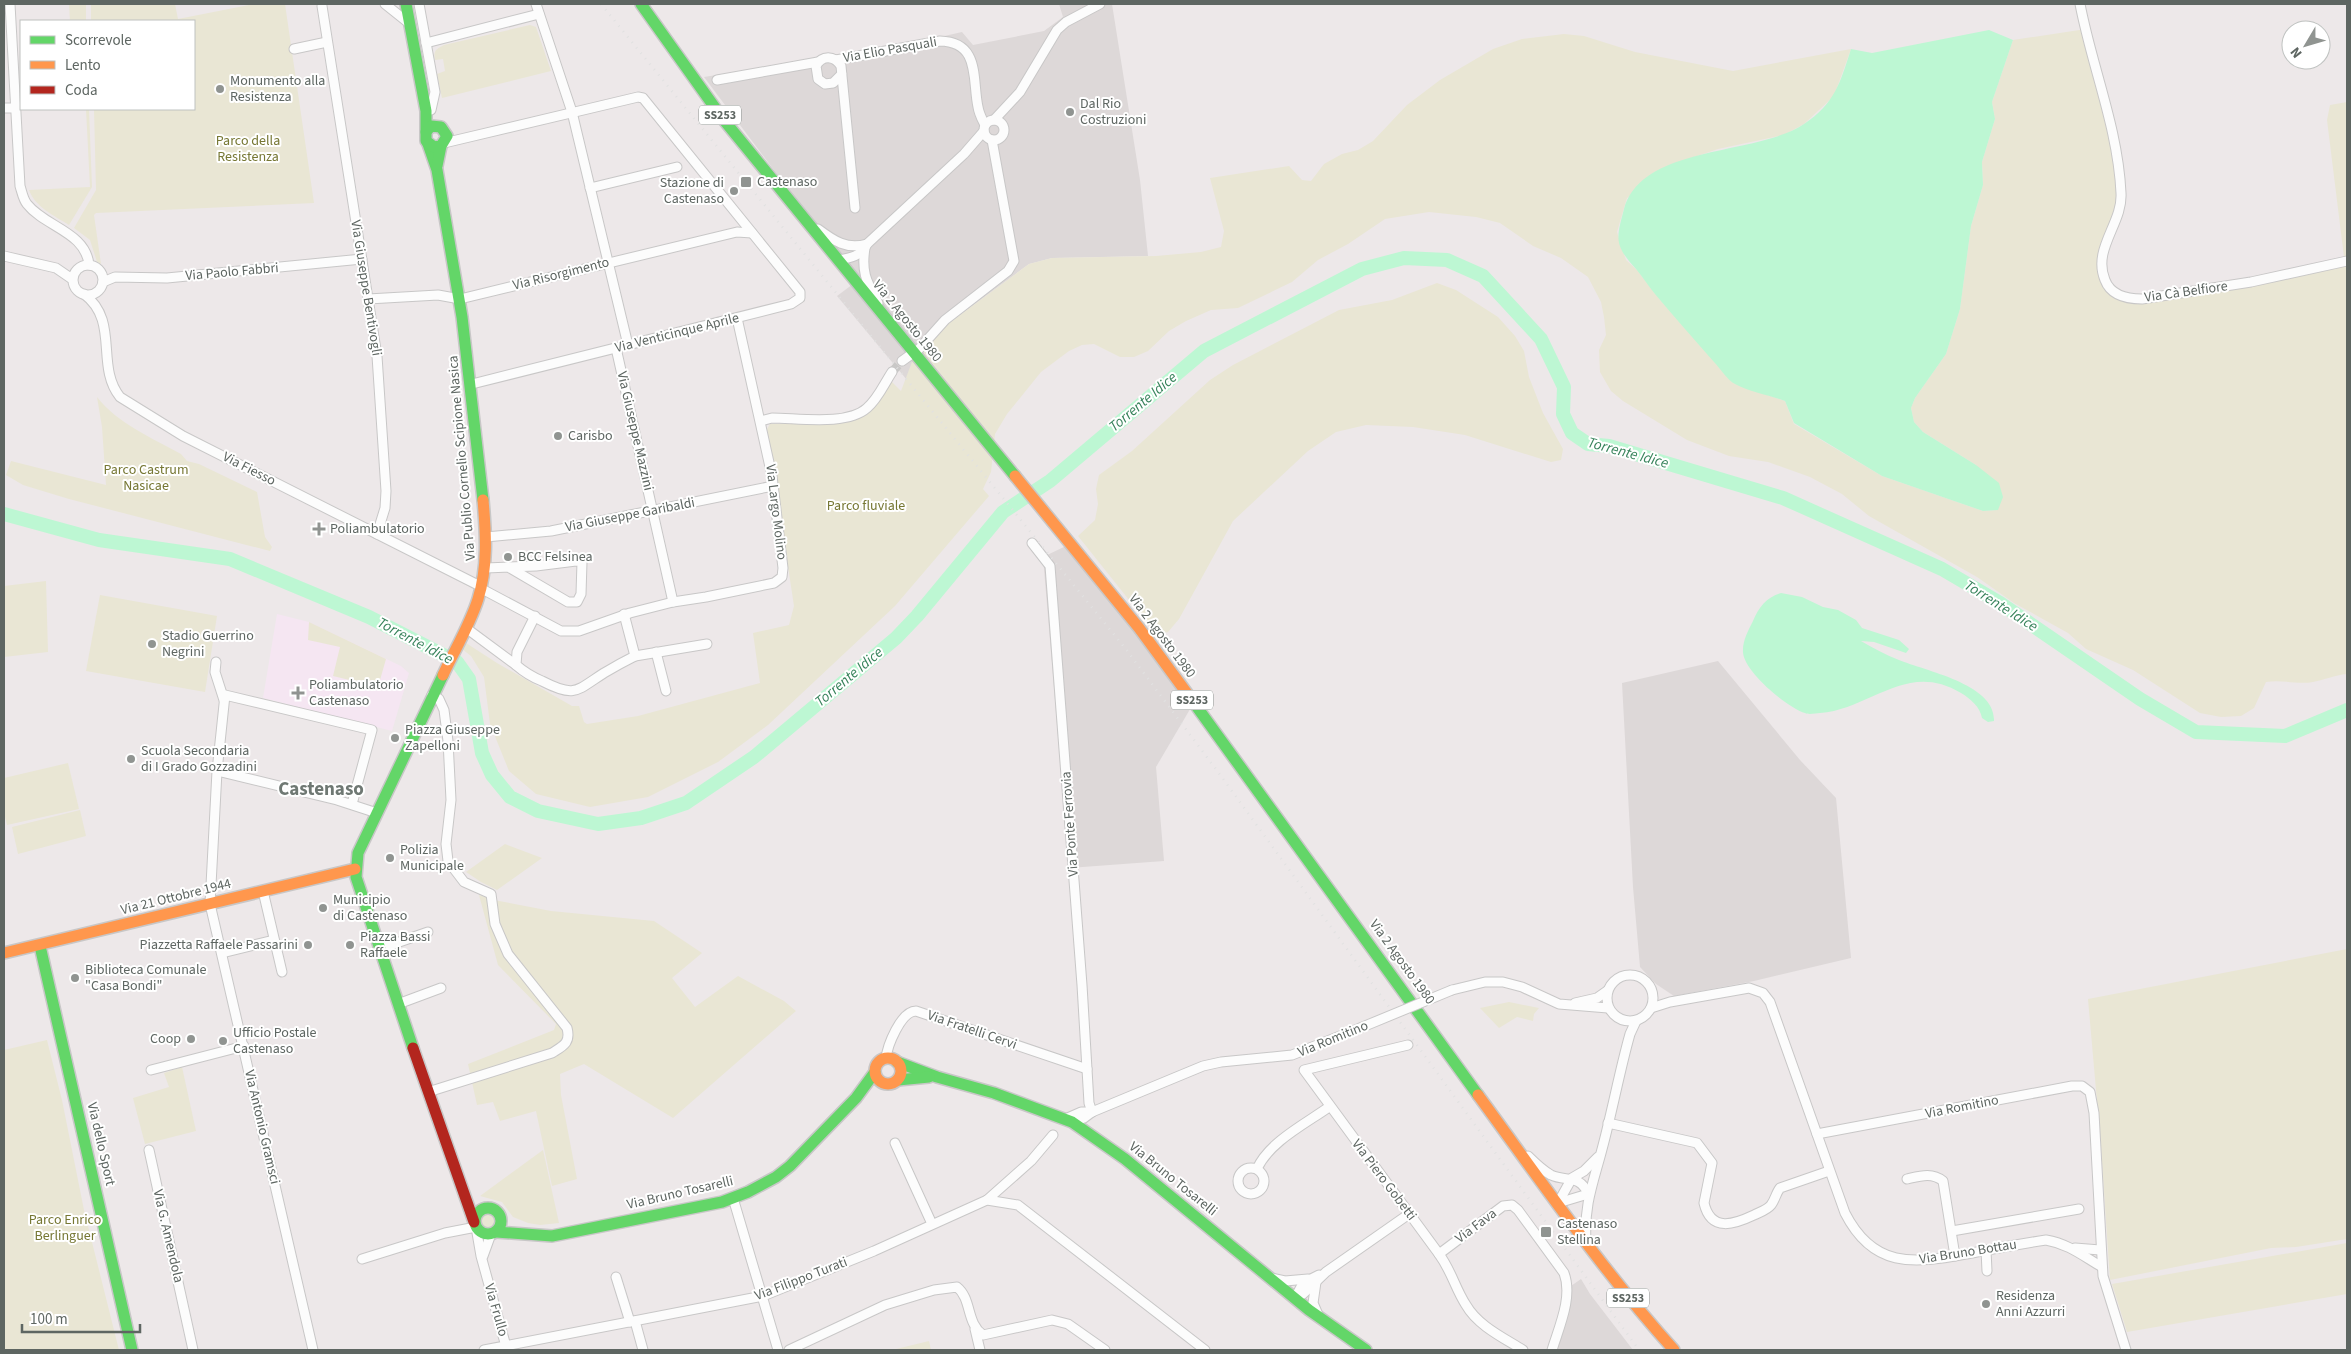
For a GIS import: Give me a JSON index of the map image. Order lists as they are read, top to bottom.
{
  "streets": {
    "street": [
      "Via Elio Pasquali",
      "SS253",
      "Via Paolo Fabbri",
      "Via Risorgimento",
      "Via Giuseppe Bentivogli",
      "Via Cà Belfiore",
      "Via 2 Agosto 1980",
      "Via Venticinque Aprile",
      "Via Giuseppe Mazzini",
      "Via Publio Cornelio Scipione Nasica",
      "Via Fiesso",
      "Via Largo Molino",
      "Via Giuseppe Garibaldi",
      "Via Ponte Ferrovia",
      "Via 21 Ottobre 1944",
      "Via Fratelli Cervi",
      "Via Romitino",
      "Via Antonio Gramsci",
      "Via dello Sport",
      "Via Bruno Tosarelli",
      "Via Piero Gobetti",
      "Via Fava",
      "Via G. Amendola",
      "Via Bruno Bottau",
      "Via Filippo Turati",
      "Via Frullo"
    ]
  },
  "crossings": [
    ["Via Paolo Fabbri", "Via Giuseppe Bentivogli"],
    ["Via Paolo Fabbri", "Via Fiesso"],
    ["Via Risorgimento", "Via Giuseppe Bentivogli"],
    ["Via Risorgimento", "Via Venticinque Aprile"],
    ["Via Risorgimento", "Via Publio Cornelio Scipione Nasica"],
    ["Via Giuseppe Bentivogli", "Via Fiesso"],
    ["Via Venticinque Aprile", "Via Giuseppe Mazzini"],
    ["Via Venticinque Aprile", "Via Publio Cornelio Scipione Nasica"],
    ["Via Venticinque Aprile", "Via Largo Molino"],
    ["Via Giuseppe Mazzini", "Via Largo Molino"],
    ["Via Giuseppe Mazzini", "Via Giuseppe Garibaldi"],
    ["Via Publio Cornelio Scipione Nasica", "Via Fiesso"],
    ["Via Publio Cornelio Scipione Nasica", "Via Largo Molino"],
    ["Via Publio Cornelio Scipione Nasica", "Via Giuseppe Garibaldi"],
    ["Via Publio Cornelio Scipione Nasica", "Via 21 Ottobre 1944"],
    ["Via Fiesso", "Via Largo Molino"],
    ["Via Largo Molino", "Via Giuseppe Garibaldi"],
    ["Via Ponte Ferrovia", "Via Fratelli Cervi"],
    ["Via Ponte Ferrovia", "Via Romitino"],
    ["Via 21 Ottobre 1944", "Via Antonio Gramsci"],
    ["Via 21 Ottobre 1944", "Via dello Sport"],
    ["Via Fratelli Cervi", "Via Bruno Tosarelli"],
    ["Via Romitino", "Via Bruno Tosarelli"],
    ["Via Romitino", "Via Piero Gobetti"],
    ["Via Romitino", "Via Bruno Bottau"],
    ["Via Bruno Tosarelli", "Via Frullo"],
    ["Via Piero Gobetti", "Via Fava"],
    ["Via Filippo Turati", "Via Frullo"]
  ],
  "districts": ["Castenaso"],
  "water": ["Torrente Idice"],
  "parks": [
    "Parco della Resistenza",
    "Parco Castrum Nasicae",
    "Parco fluviale",
    "Parco Enrico Berlinguer"
  ],
  "places": {
    "other": [
      "Monumento alla Resistenza",
      "Dal Rio Costruzioni",
      "Stazione di Castenaso",
      "Carisbo",
      "BCC Felsinea",
      "Stadio Guerrino Negrini",
      "Piazza Giuseppe Zapelloni",
      "Scuola Secondaria di I Grado Gozzadini",
      "Polizia Municipale",
      "Municipio di Castenaso",
      "Piazzetta Raffaele Passarini",
      "Piazza Bassi Raffaele",
      "Biblioteca Comunale \"Casa Bondi\"",
      "Coop",
      "Ufficio Postale Castenaso",
      "Residenza Anni Azzurri"
    ],
    "transit": ["Castenaso", "Castenaso Stellina"],
    "health": ["Poliambulatorio", "Poliambulatorio Castenaso"]
  },
  "legend": ["Scorrevole", "Lento", "Coda"],
  "scale_bar": "100 m",
  "north": "bottom left"
}
